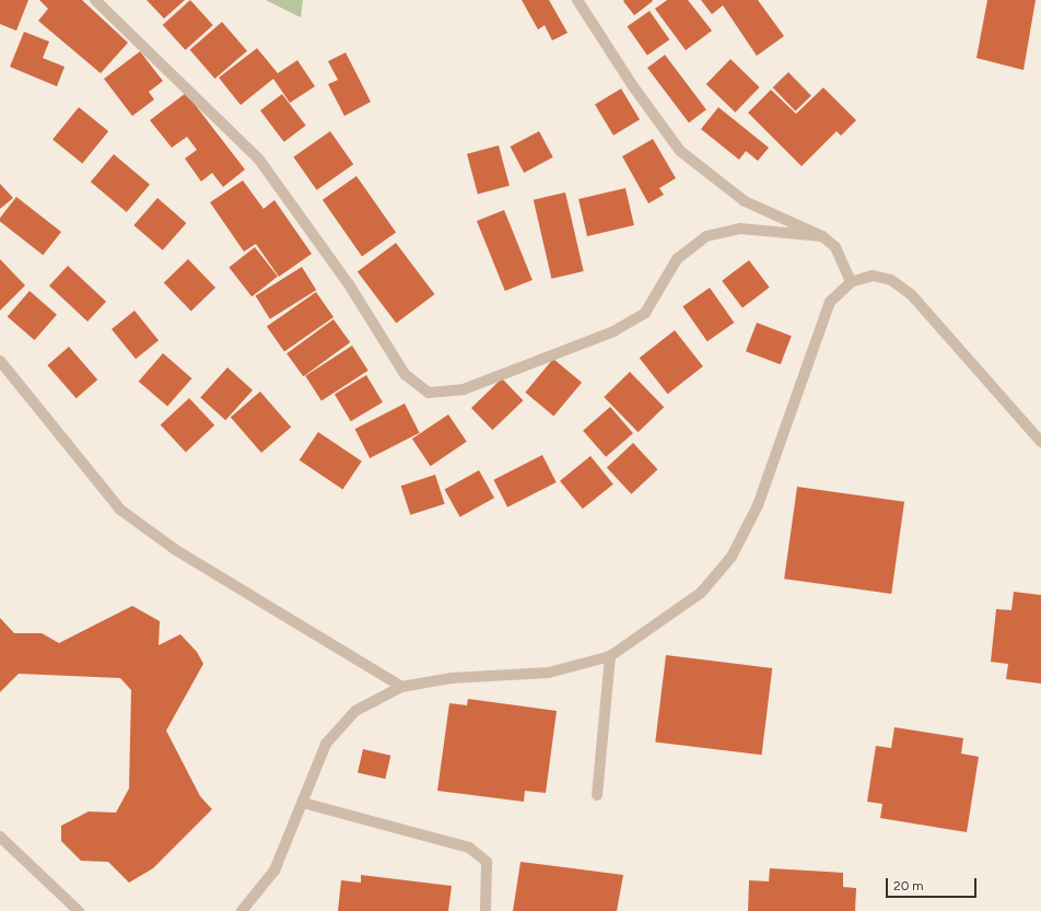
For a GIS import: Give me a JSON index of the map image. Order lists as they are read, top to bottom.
{
  "scale_bar": "20 m"
}
